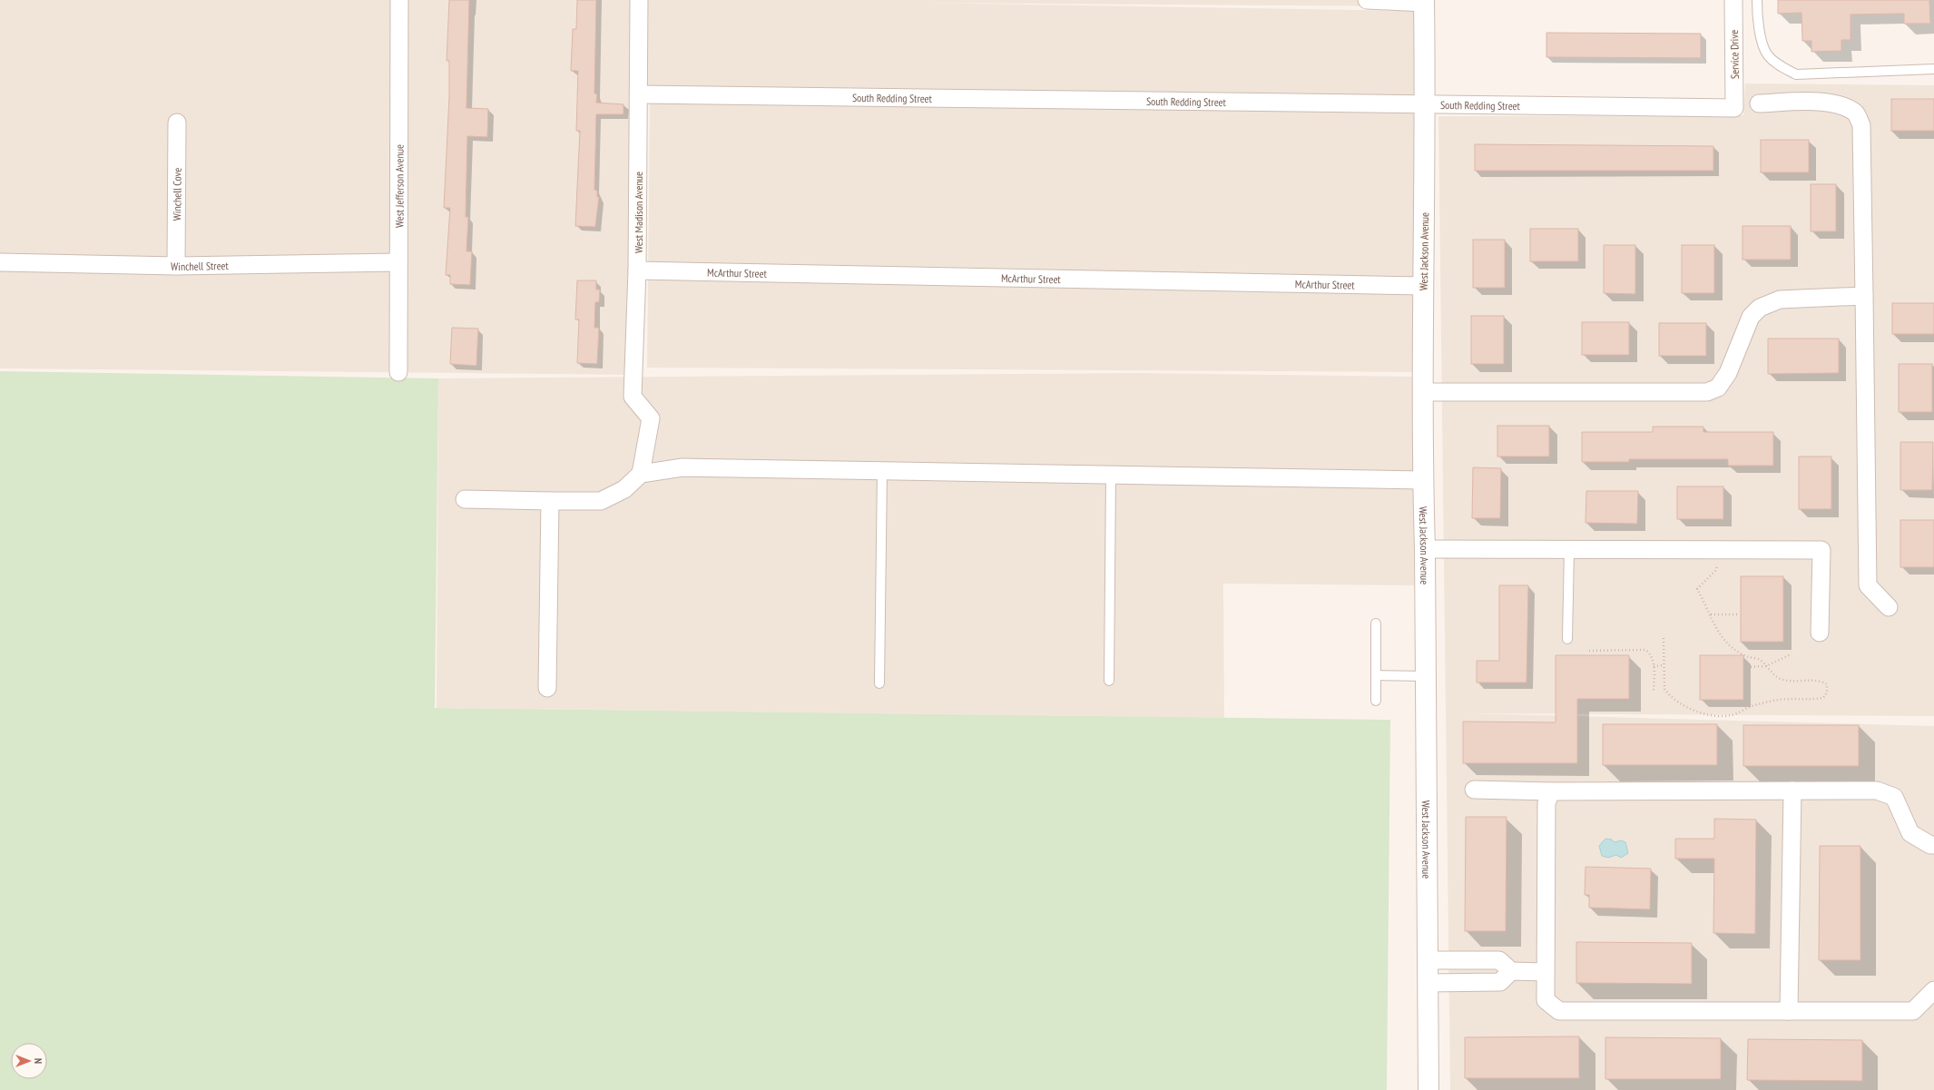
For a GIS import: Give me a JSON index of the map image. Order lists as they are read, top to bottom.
{
  "streets": {
    "street": [
      "Service Drive",
      "South Redding Street",
      "West Jefferson Avenue",
      "Winchell Cove",
      "West Madison Avenue",
      "West Jackson Avenue",
      "Winchell Street",
      "McArthur Street"
    ]
  },
  "crossings": [
    ["Service Drive", "South Redding Street"],
    ["South Redding Street", "West Madison Avenue"],
    ["South Redding Street", "West Jackson Avenue"],
    ["West Jefferson Avenue", "Winchell Street"],
    ["Winchell Cove", "Winchell Street"],
    ["West Madison Avenue", "McArthur Street"],
    ["West Jackson Avenue", "McArthur Street"]
  ],
  "north": "right"
}
